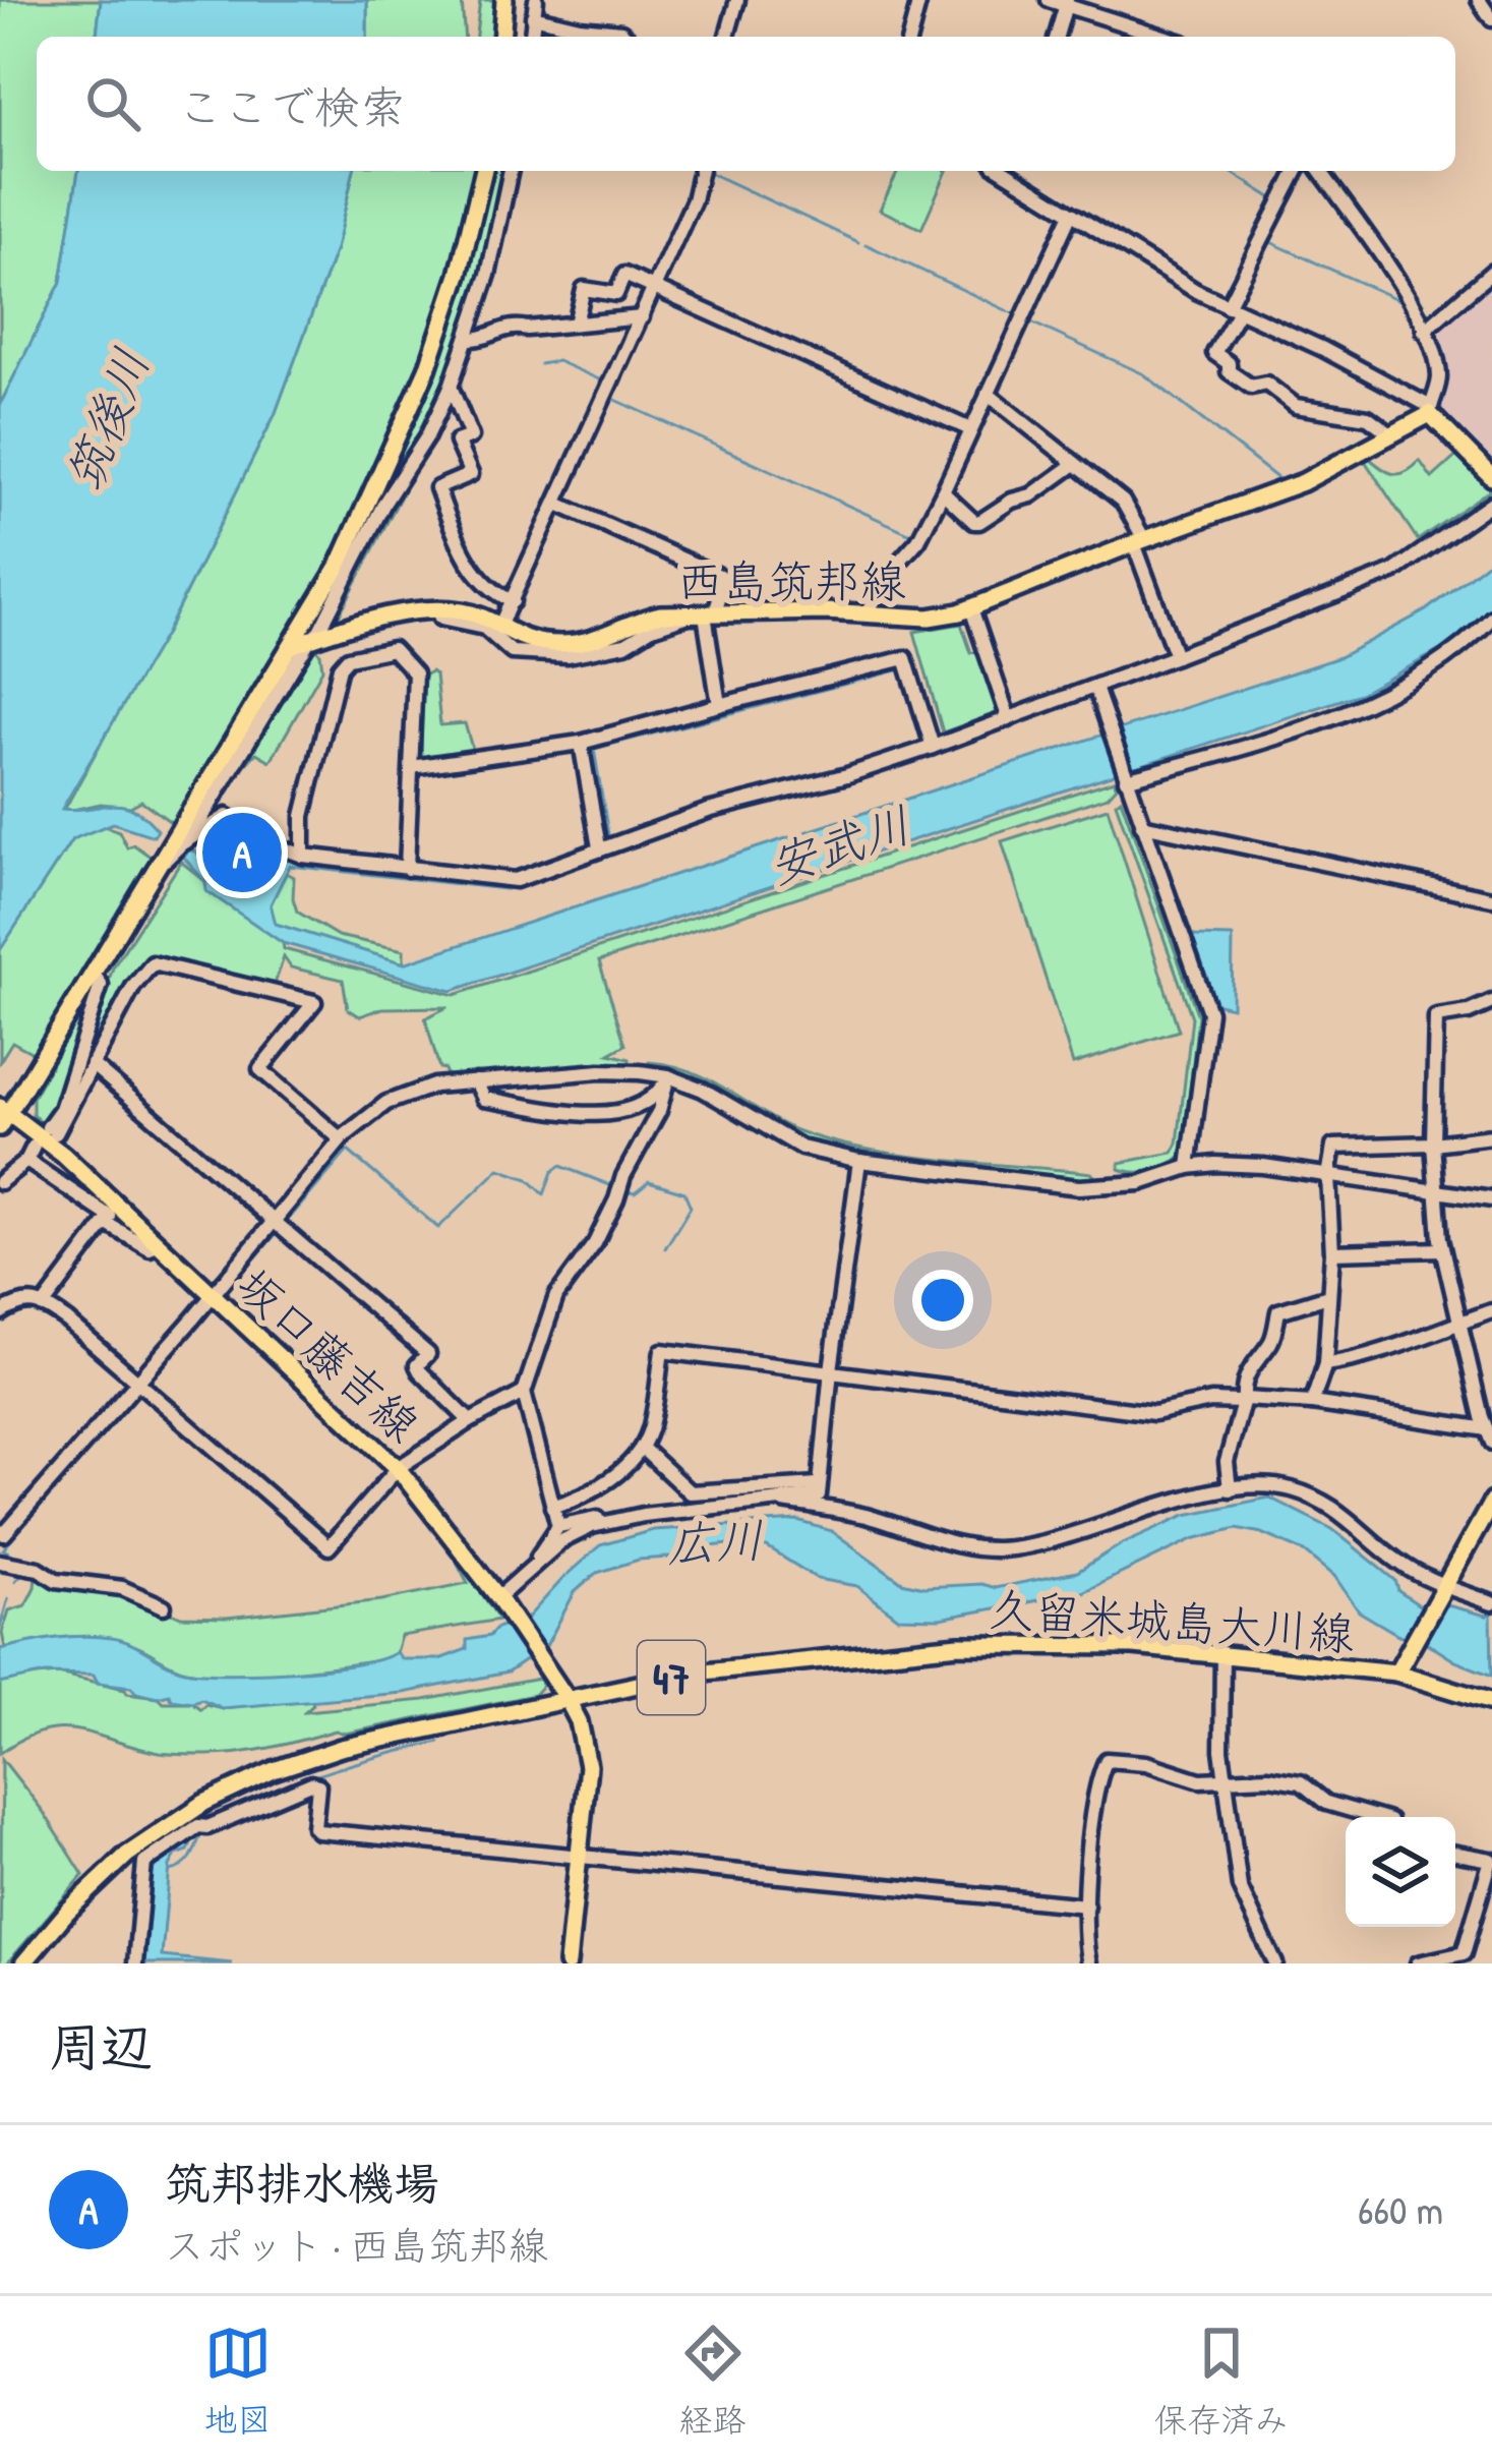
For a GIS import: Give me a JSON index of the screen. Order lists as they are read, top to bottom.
{
  "streets": {
    "main road": [
      "西島筑邦線",
      "坂口藤吉線",
      "久留米城島大川線",
      "47"
    ]
  },
  "crossings": [
    ["坂口藤吉線", "久留米城島大川線"]
  ],
  "water": ["筑後川", "安武川", "広川"],
  "page": {
    "search": "ここで検索",
    "pins": "A",
    "heading": "周辺",
    "list": [
      {
        "mark": "A",
        "name": "筑邦排水機場",
        "note": "スポット · 西島筑邦線",
        "value": "660 m"
      }
    ],
    "nav": ["地図", "経路", "保存済み"]
  }
}
